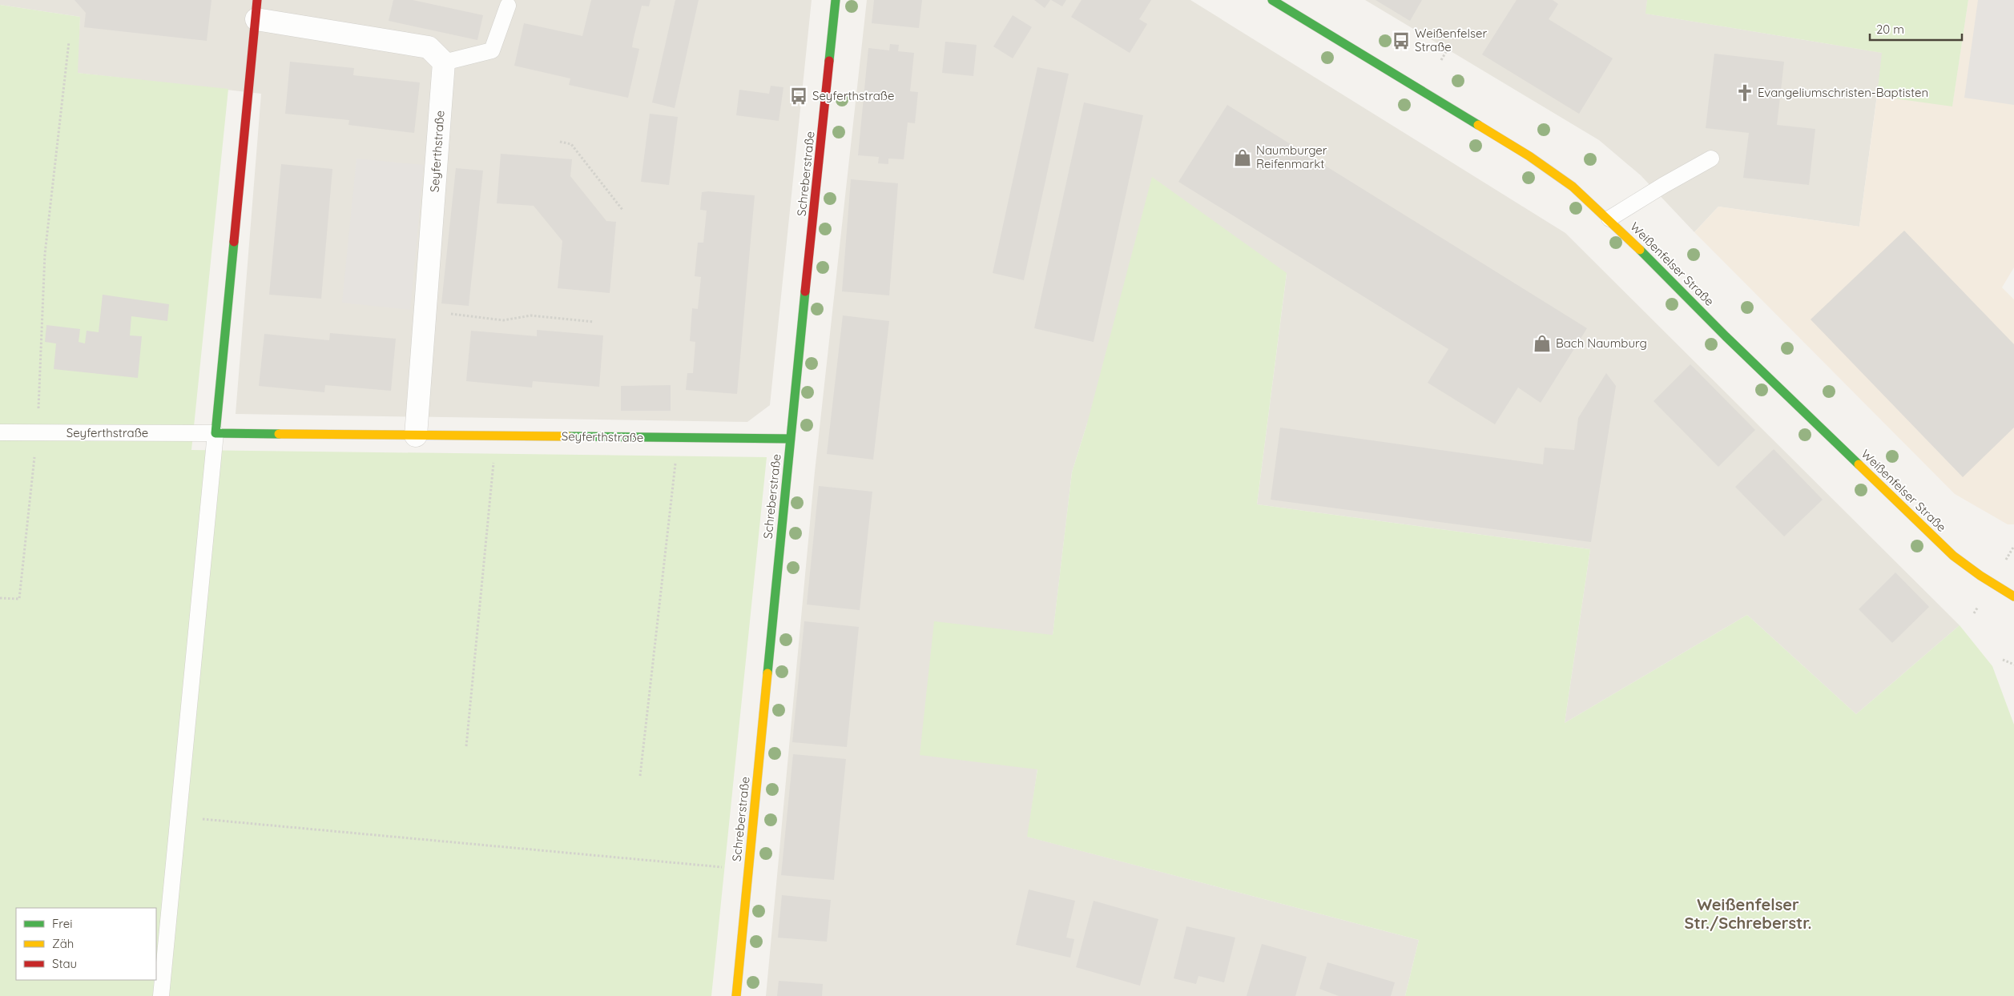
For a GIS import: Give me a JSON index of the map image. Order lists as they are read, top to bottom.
{
  "streets": {
    "street": ["Seyferthstraße", "Schreberstraße", "Weißenfelser Straße"]
  },
  "crossings": [
    ["Seyferthstraße", "Schreberstraße"]
  ],
  "districts": ["Weißenfelser Str./Schreberstr."],
  "places": {
    "bus stop": ["Weißenfelser Straße", "Seyferthstraße"],
    "church": ["Evangeliumschristen-Baptisten"],
    "shop": ["Naumburger Reifenmarkt", "Bach Naumburg"]
  },
  "legend": ["Frei", "Zäh", "Stau"],
  "scale_bar": "20 m"
}
